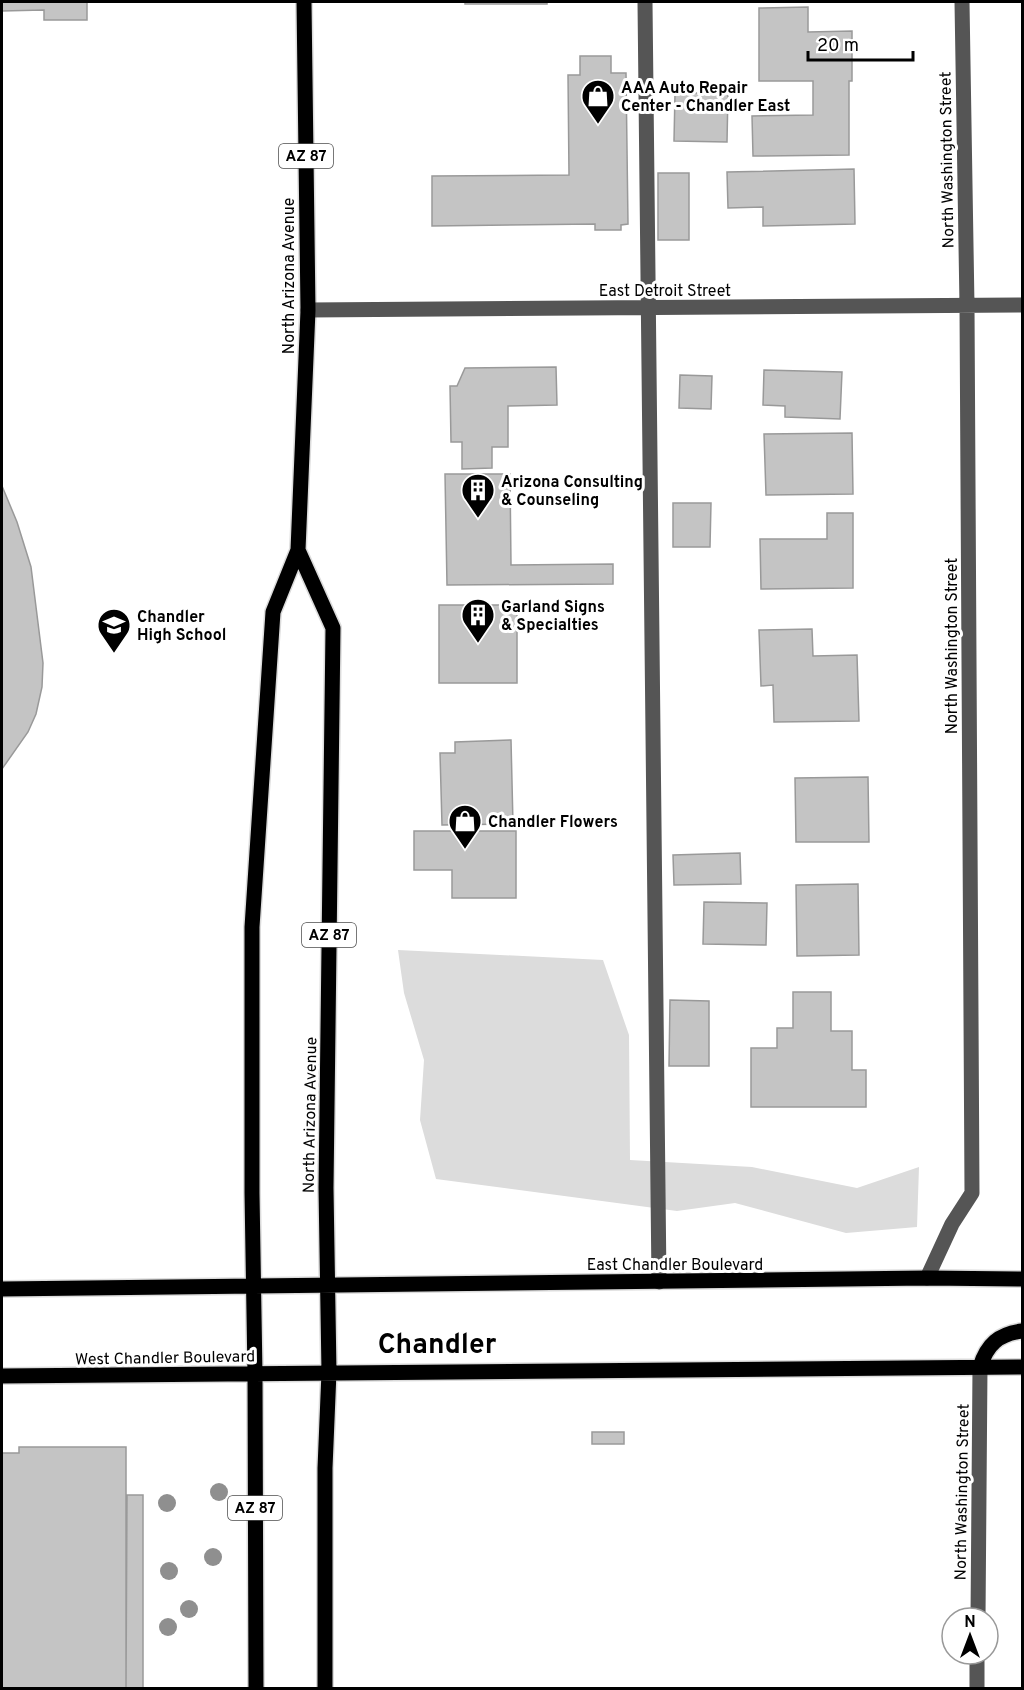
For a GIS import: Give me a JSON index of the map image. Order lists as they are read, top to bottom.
{
  "streets": {
    "main road": [
      "AZ 87",
      "North Arizona Avenue",
      "East Chandler Boulevard",
      "West Chandler Boulevard"
    ],
    "street": ["North Washington Street", "East Detroit Street"]
  },
  "crossings": [
    ["North Washington Street", "East Detroit Street"],
    ["North Washington Street", "East Chandler Boulevard"],
    ["North Arizona Avenue", "East Detroit Street"],
    ["North Arizona Avenue", "East Chandler Boulevard"],
    ["North Arizona Avenue", "West Chandler Boulevard"]
  ],
  "districts": ["Chandler"],
  "places": {
    "shop": ["AAA Auto Repair Center - Chandler East", "Chandler Flowers"],
    "building": ["Arizona Consulting & Counseling", "Garland Signs & Specialties"],
    "school or university": ["Chandler High School"]
  },
  "scale_bar": "20 m",
  "north": "top"
}
